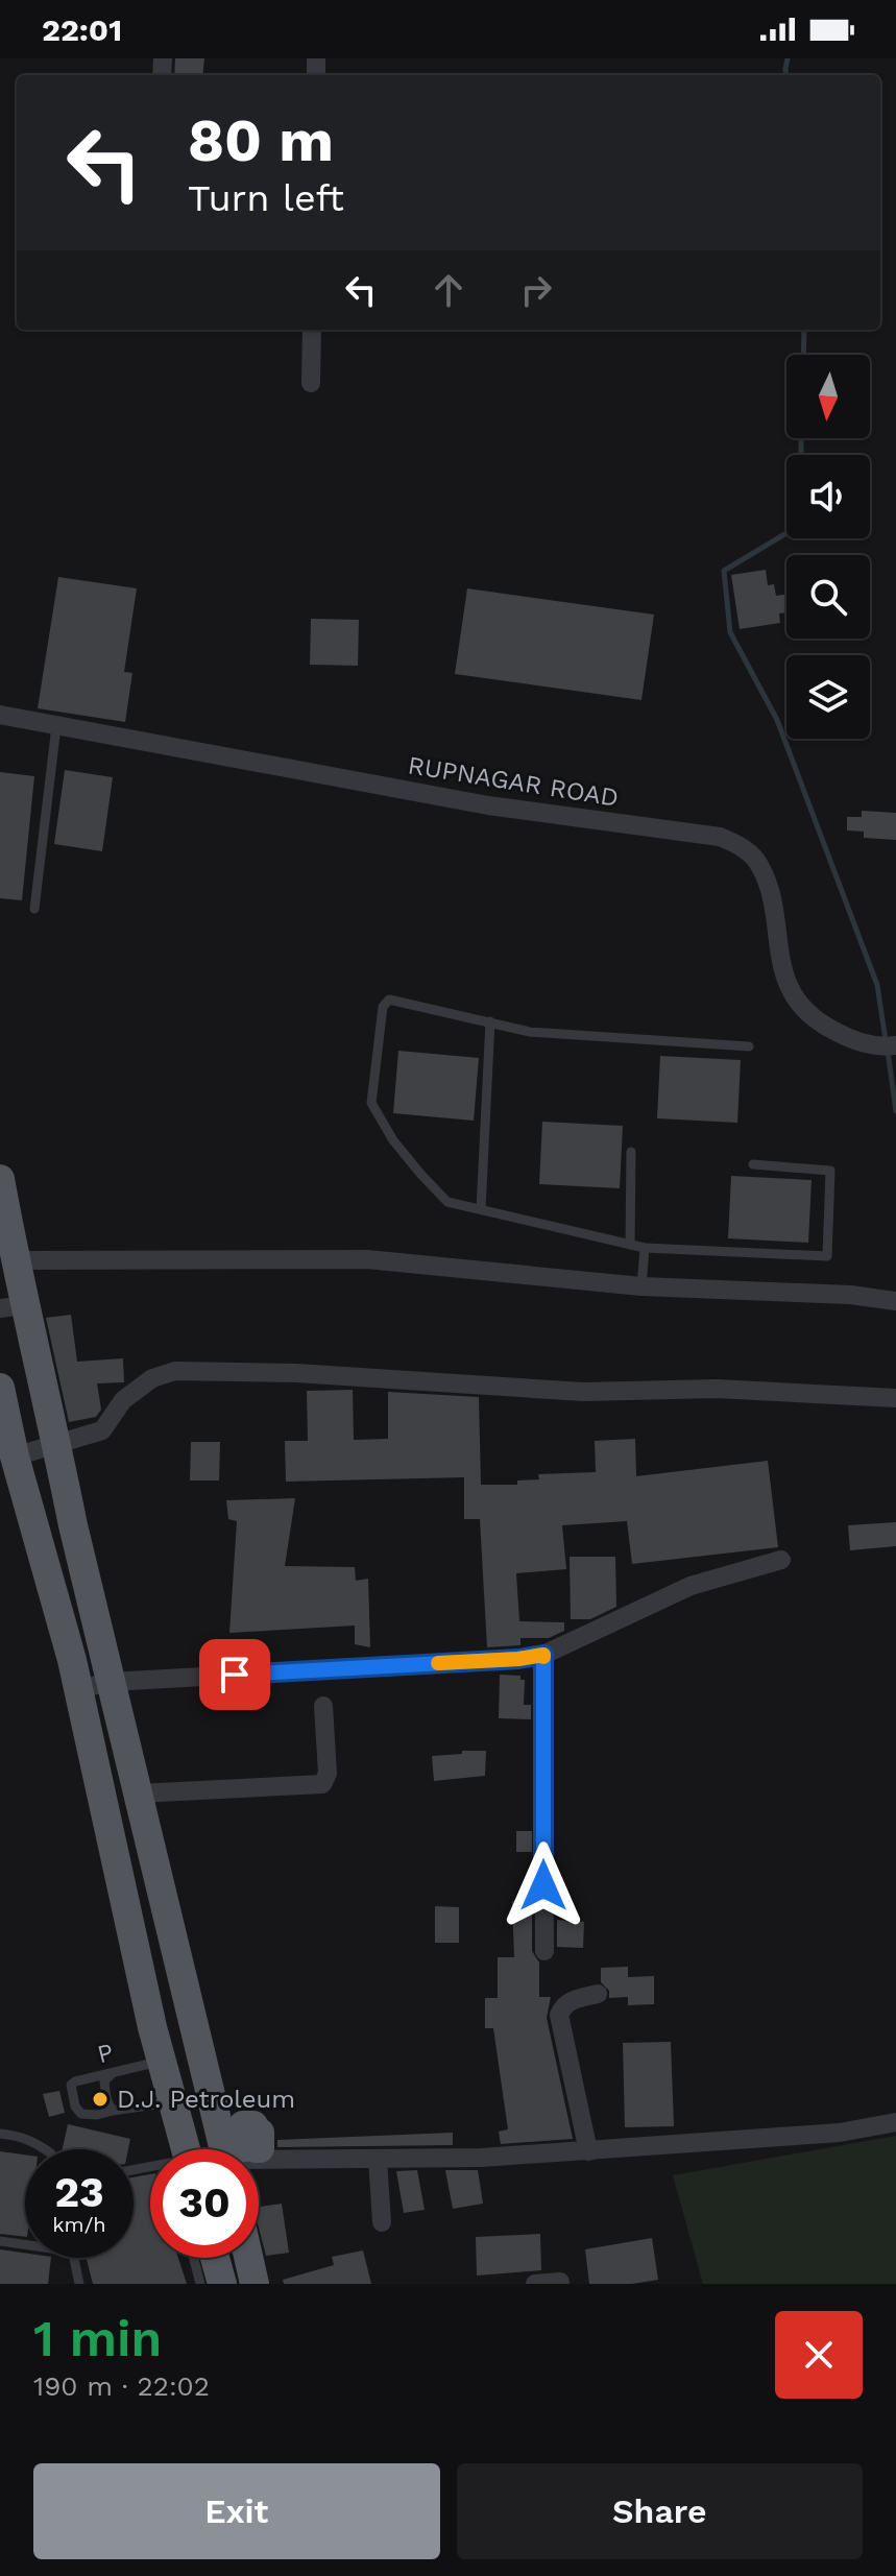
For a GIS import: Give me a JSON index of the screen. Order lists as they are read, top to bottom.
{
  "streets": {
    "street": ["RUPNAGAR ROAD"],
    "lane": ["P"]
  },
  "places": ["D.J. Petroleum"],
  "north": "bottom",
  "page": {
    "status": "22:01",
    "turn": ["80 m", "Turn left"],
    "speed": "23 km/h",
    "limit": "30",
    "heading": ["1 min", "190 m · 22:02"],
    "buttons": ["Exit", "Share"]
  }
}
